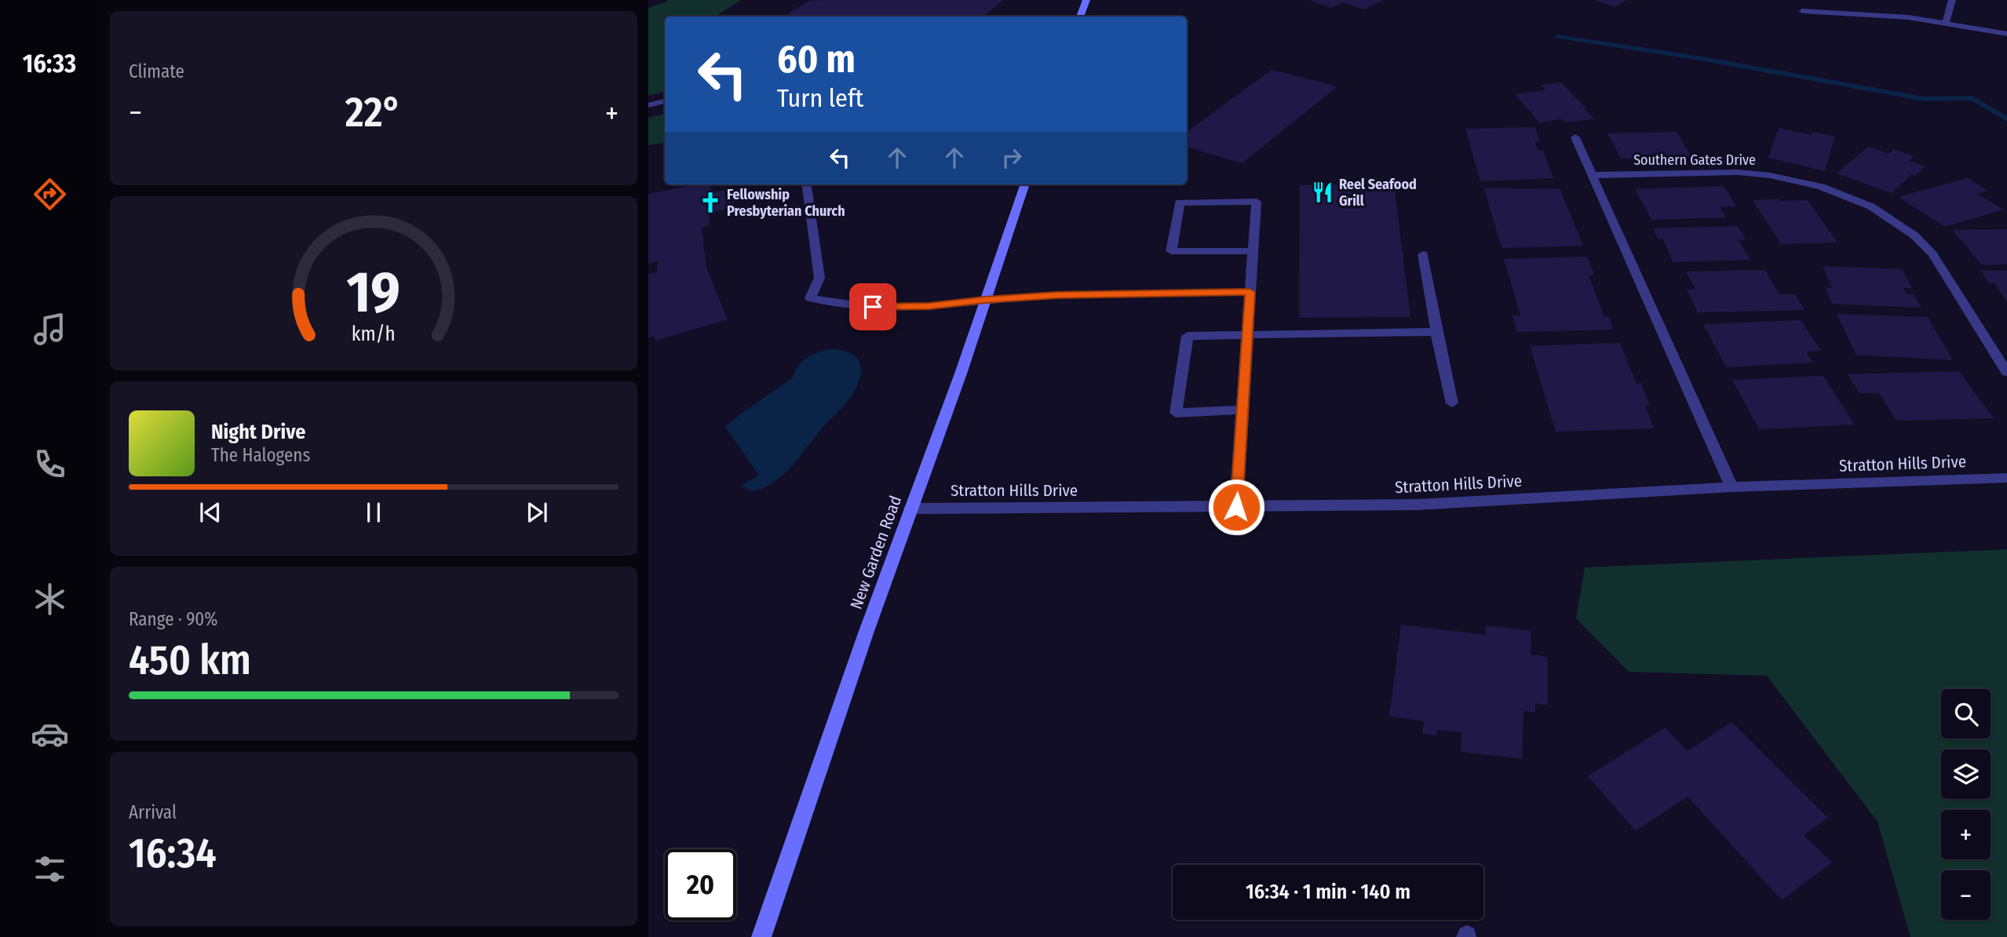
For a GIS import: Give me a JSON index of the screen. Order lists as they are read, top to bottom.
{
  "streets": {
    "main road": ["New Garden Road"],
    "street": ["Southern Gates Drive", "Stratton Hills Drive"]
  },
  "crossings": [
    ["Stratton Hills Drive", "New Garden Road"]
  ],
  "places": {
    "restaurant": ["Reel Seafood Grill"],
    "church": ["Fellowship Presbyterian Church"]
  },
  "page": {
    "tabs": "16:33",
    "tile": [
      "Climate",
      ["Range · 90%", "450 km"],
      ["Arrival", "16:34"]
    ],
    "turn": ["60 m", "Turn left"],
    "heat": ["−", "22°", "+"],
    "song": ["Night Drive", "The Halogens"],
    "map_buttons": ["+", "−"],
    "limit": "20",
    "trip": "16:34 · 1 min · 140 m",
    "gauge": ["19", "km/h"]
  }
}
